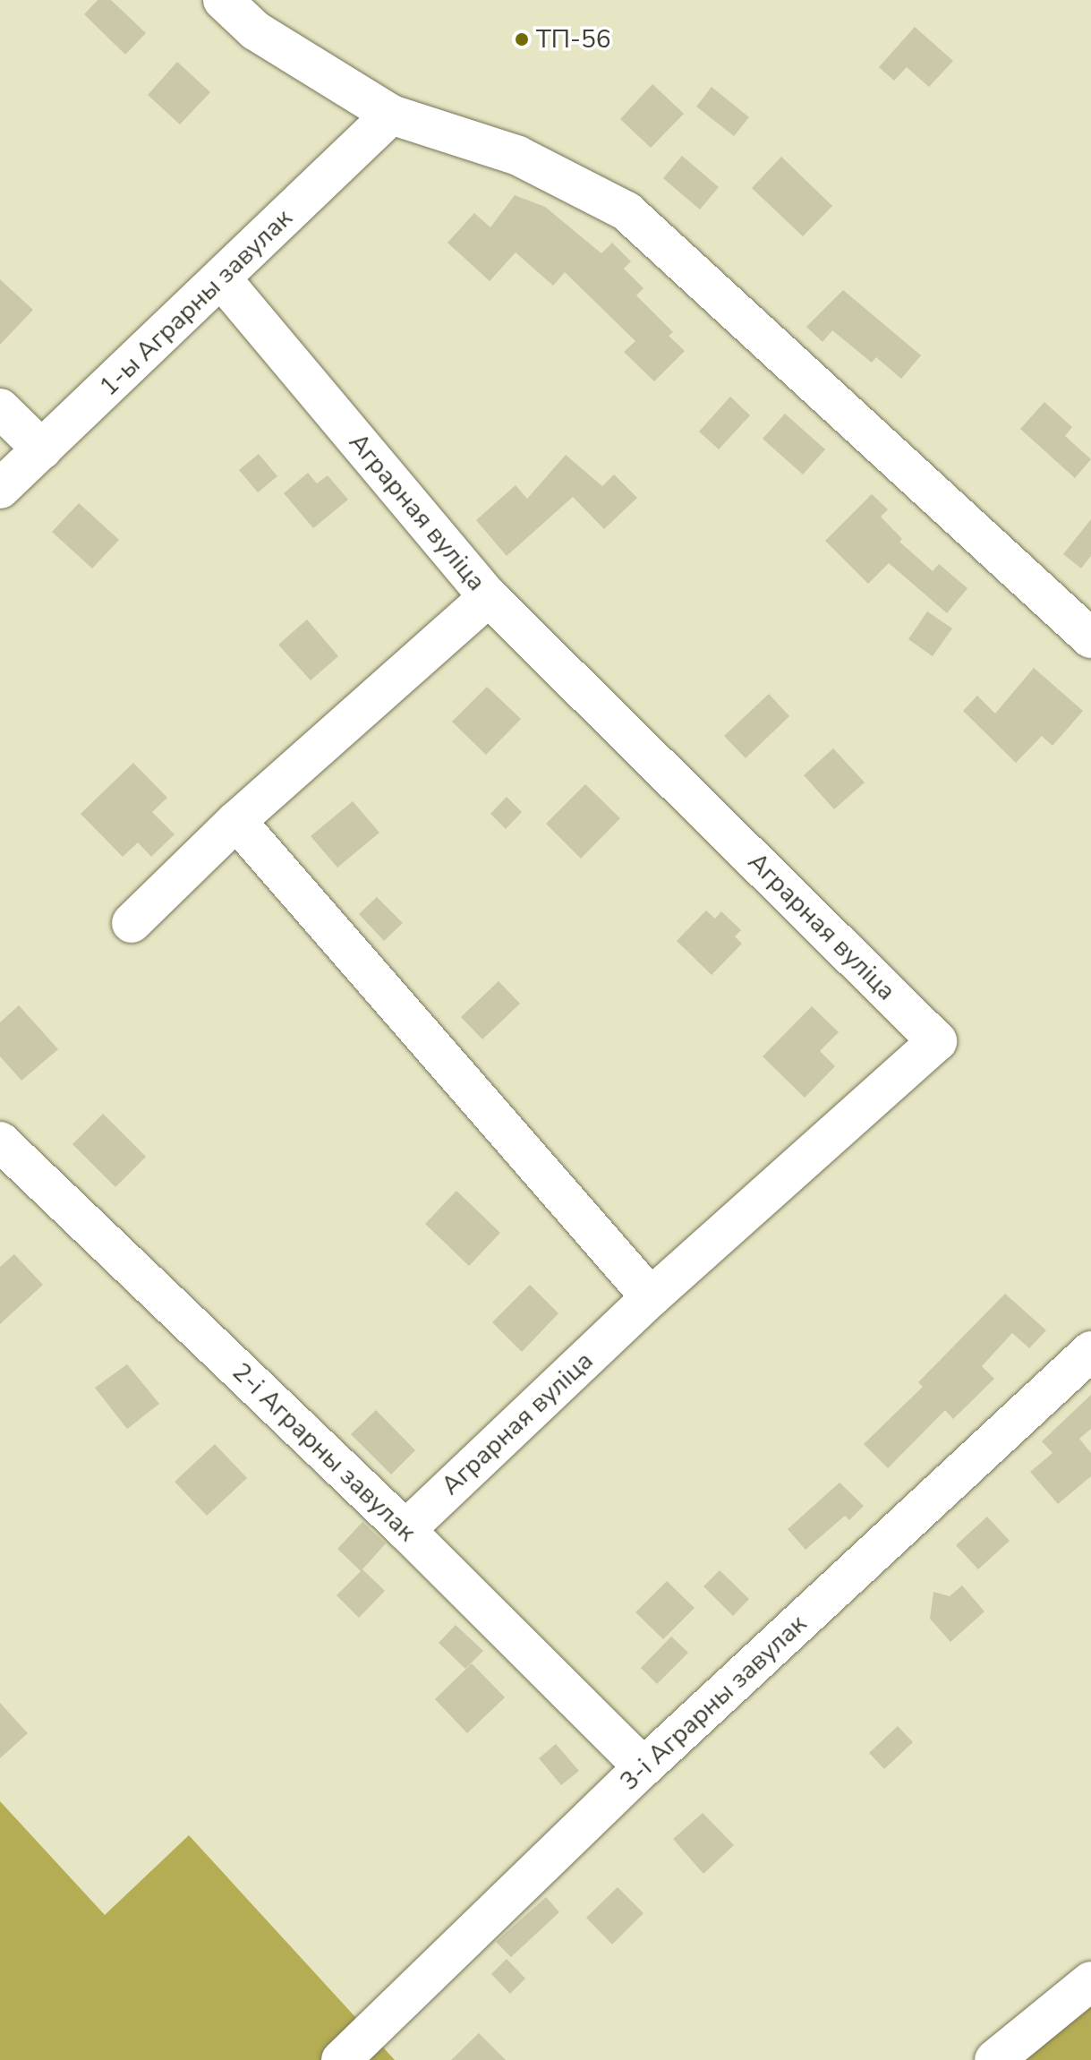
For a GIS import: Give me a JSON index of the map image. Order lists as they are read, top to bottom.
{
  "streets": {
    "street": [
      "1-ы Аграрны завулак",
      "Аграрная вуліца",
      "2-і Аграрны завулак",
      "3-і Аграрны завулак"
    ]
  },
  "crossings": [
    ["1-ы Аграрны завулак", "Аграрная вуліца"],
    ["Аграрная вуліца", "2-і Аграрны завулак"],
    ["2-і Аграрны завулак", "3-і Аграрны завулак"]
  ],
  "places": ["ТП-56"]
}
